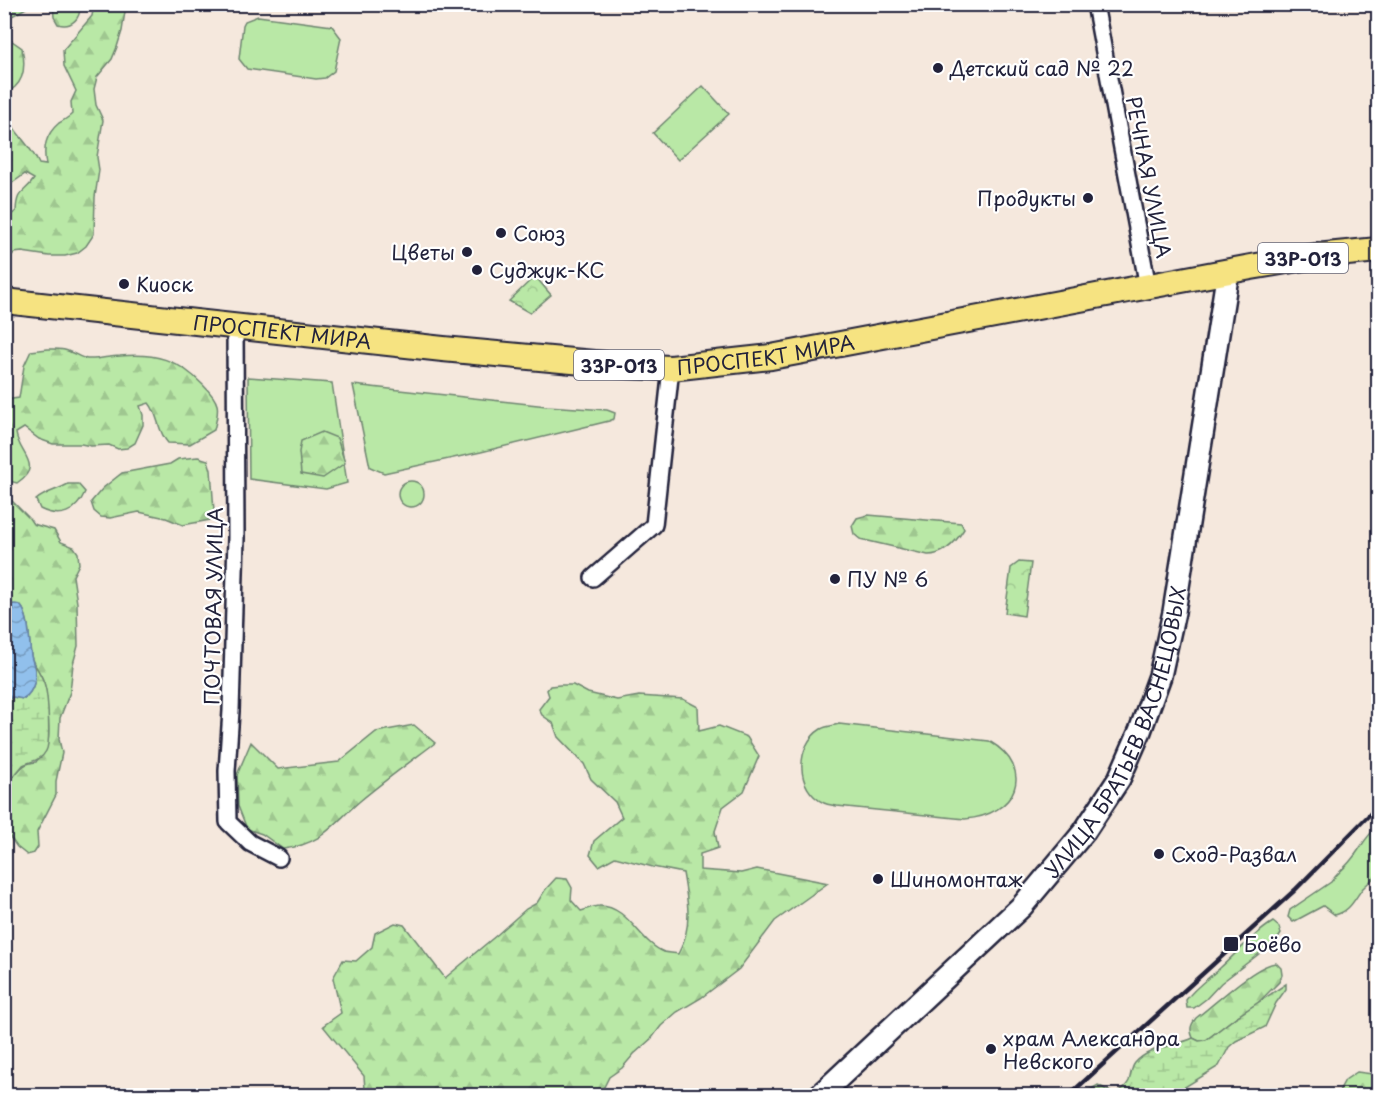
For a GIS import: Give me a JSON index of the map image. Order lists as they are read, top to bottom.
{
  "streets": {
    "main road": ["33Р-013", "ПРОСПЕКТ МИРА", "УЛИЦА БРАТЬЕВ ВАСНЕЦОВЫХ"],
    "street": ["РЕЧНАЯ УЛИЦА", "ПОЧТОВАЯ УЛИЦА"]
  },
  "crossings": [
    ["РЕЧНАЯ УЛИЦА", "ПРОСПЕКТ МИРА"],
    ["ПРОСПЕКТ МИРА", "ПОЧТОВАЯ УЛИЦА"],
    ["ПРОСПЕКТ МИРА", "УЛИЦА БРАТЬЕВ ВАСНЕЦОВЫХ"]
  ],
  "places": {
    "other": [
      "Детский сад № 22",
      "Продукты",
      "Союз",
      "Цветы",
      "Суджук-КС",
      "Киоск",
      "ПУ № 6",
      "Сход-Развал",
      "Шиномонтаж",
      "храм Александра Невского"
    ],
    "transit": ["Боёво"]
  }
}
